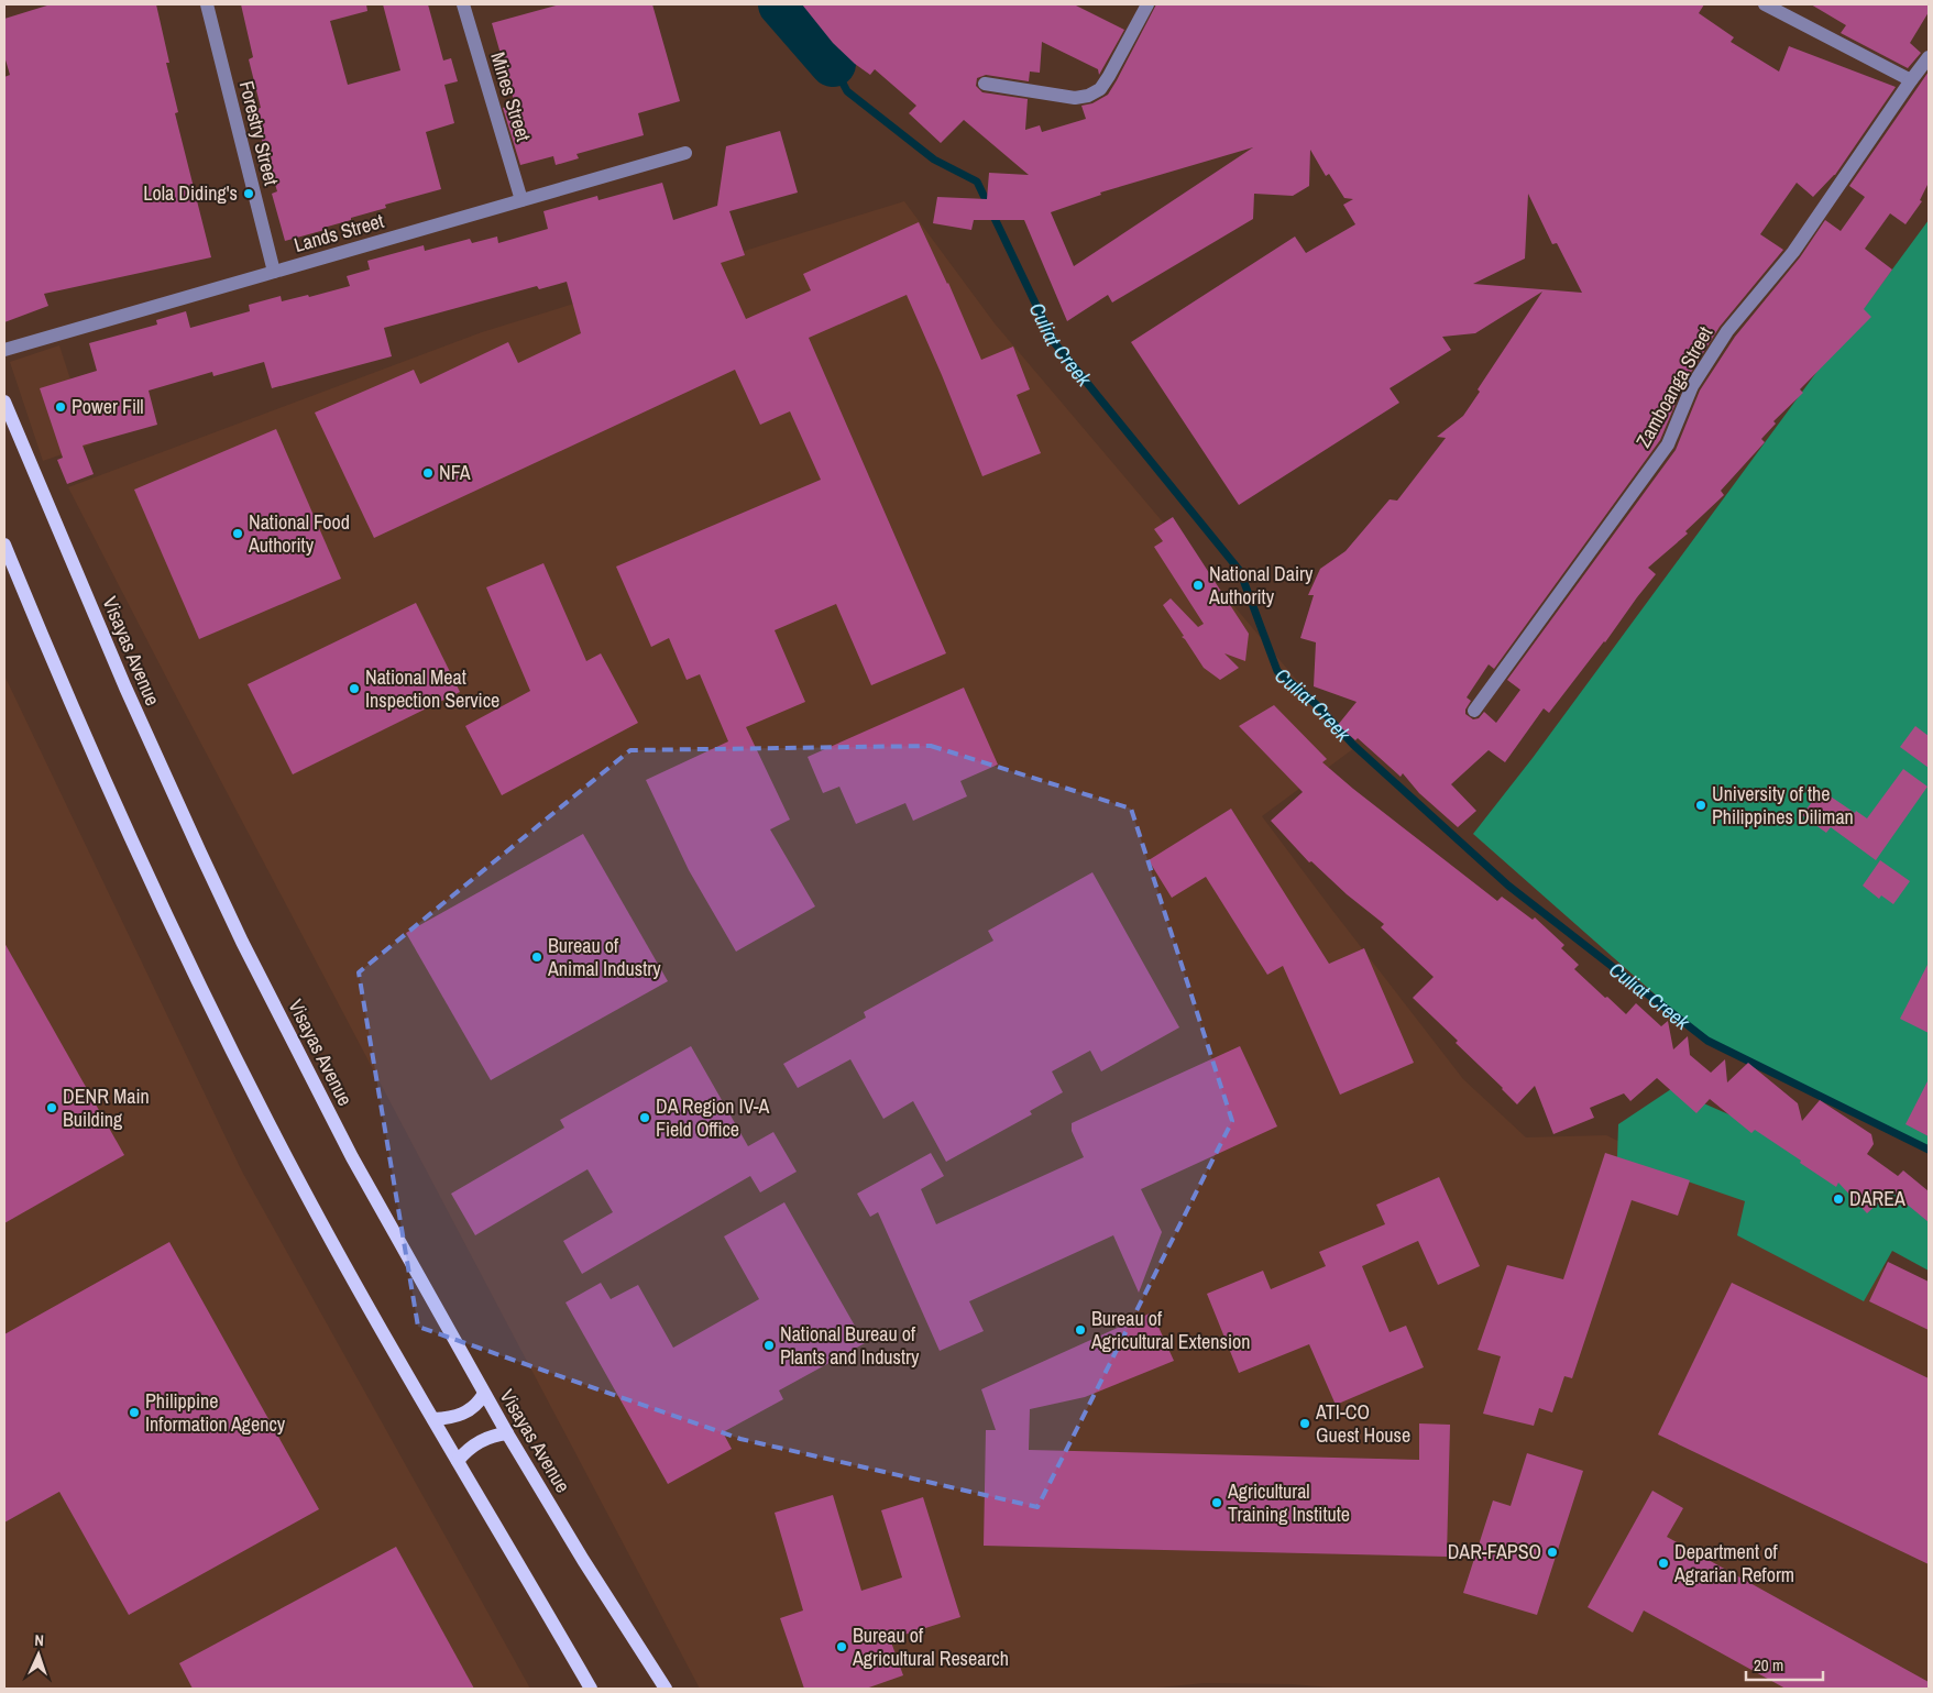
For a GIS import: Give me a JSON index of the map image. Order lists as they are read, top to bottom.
{
  "streets": {
    "main road": ["Visayas Avenue"],
    "street": [
      "Mines Street",
      "Forestry Street",
      "Lands Street",
      "Zamboanga Street"
    ]
  },
  "crossings": [
    ["Mines Street", "Lands Street"],
    ["Forestry Street", "Lands Street"]
  ],
  "water": ["Culiat Creek"],
  "places": [
    "Lola Diding's",
    "Power Fill",
    "NFA",
    "National Food Authority",
    "National Dairy Authority",
    "National Meat Inspection Service",
    "University of the Philippines Diliman",
    "Bureau of Animal Industry",
    "DENR Main Building",
    "DA Region IV-A Field Office",
    "DAREA",
    "Bureau of Agricultural Extension",
    "National Bureau of Plants and Industry",
    "Philippine Information Agency",
    "ATI-CO Guest House",
    "Agricultural Training Institute",
    "DAR-FAPSO",
    "Department of Agrarian Reform",
    "Bureau of Agricultural Research"
  ],
  "scale_bar": "20 m",
  "north": "top"
}
